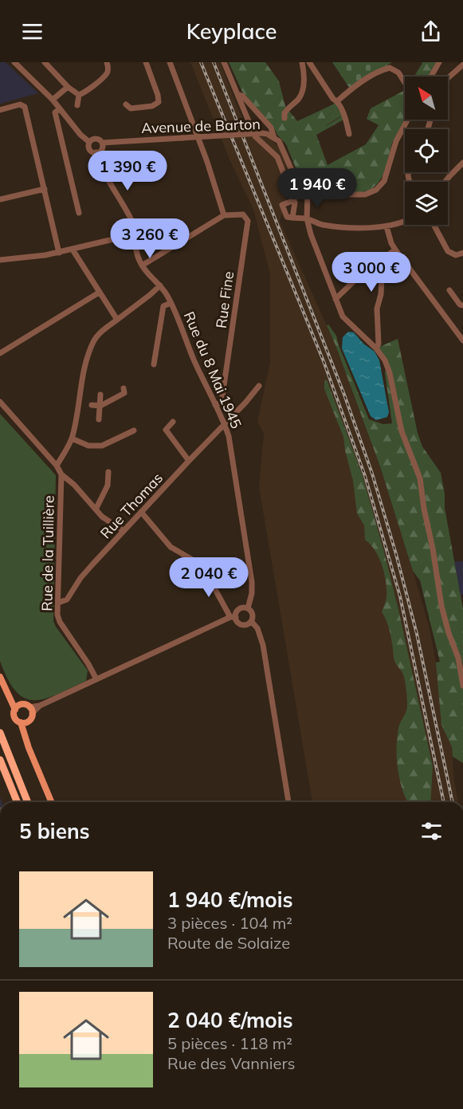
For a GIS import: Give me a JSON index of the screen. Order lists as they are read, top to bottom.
{
  "streets": {
    "street": [
      "Avenue de Barton",
      "Rue Fine",
      "Rue du 8 Mai 1945",
      "Rue Thomas",
      "Rue de la Tuillière"
    ]
  },
  "crossings": [
    ["Rue Fine", "Rue du 8 Mai 1945"],
    ["Rue du 8 Mai 1945", "Rue Thomas"],
    ["Rue Thomas", "Rue de la Tuillière"]
  ],
  "north": "top left",
  "page": {
    "header": "Keyplace",
    "price": [
      "1 390 €",
      "1 940 €",
      "3 260 €",
      "3 000 €",
      "2 040 €"
    ],
    "heading": "5 biens",
    "list": [
      {
        "name": "1 940 €/mois",
        "note": "3 pièces · 104 m² · Route de Solaize"
      },
      {
        "name": "2 040 €/mois",
        "note": "5 pièces · 118 m² · Rue des Vanniers"
      }
    ]
  }
}
